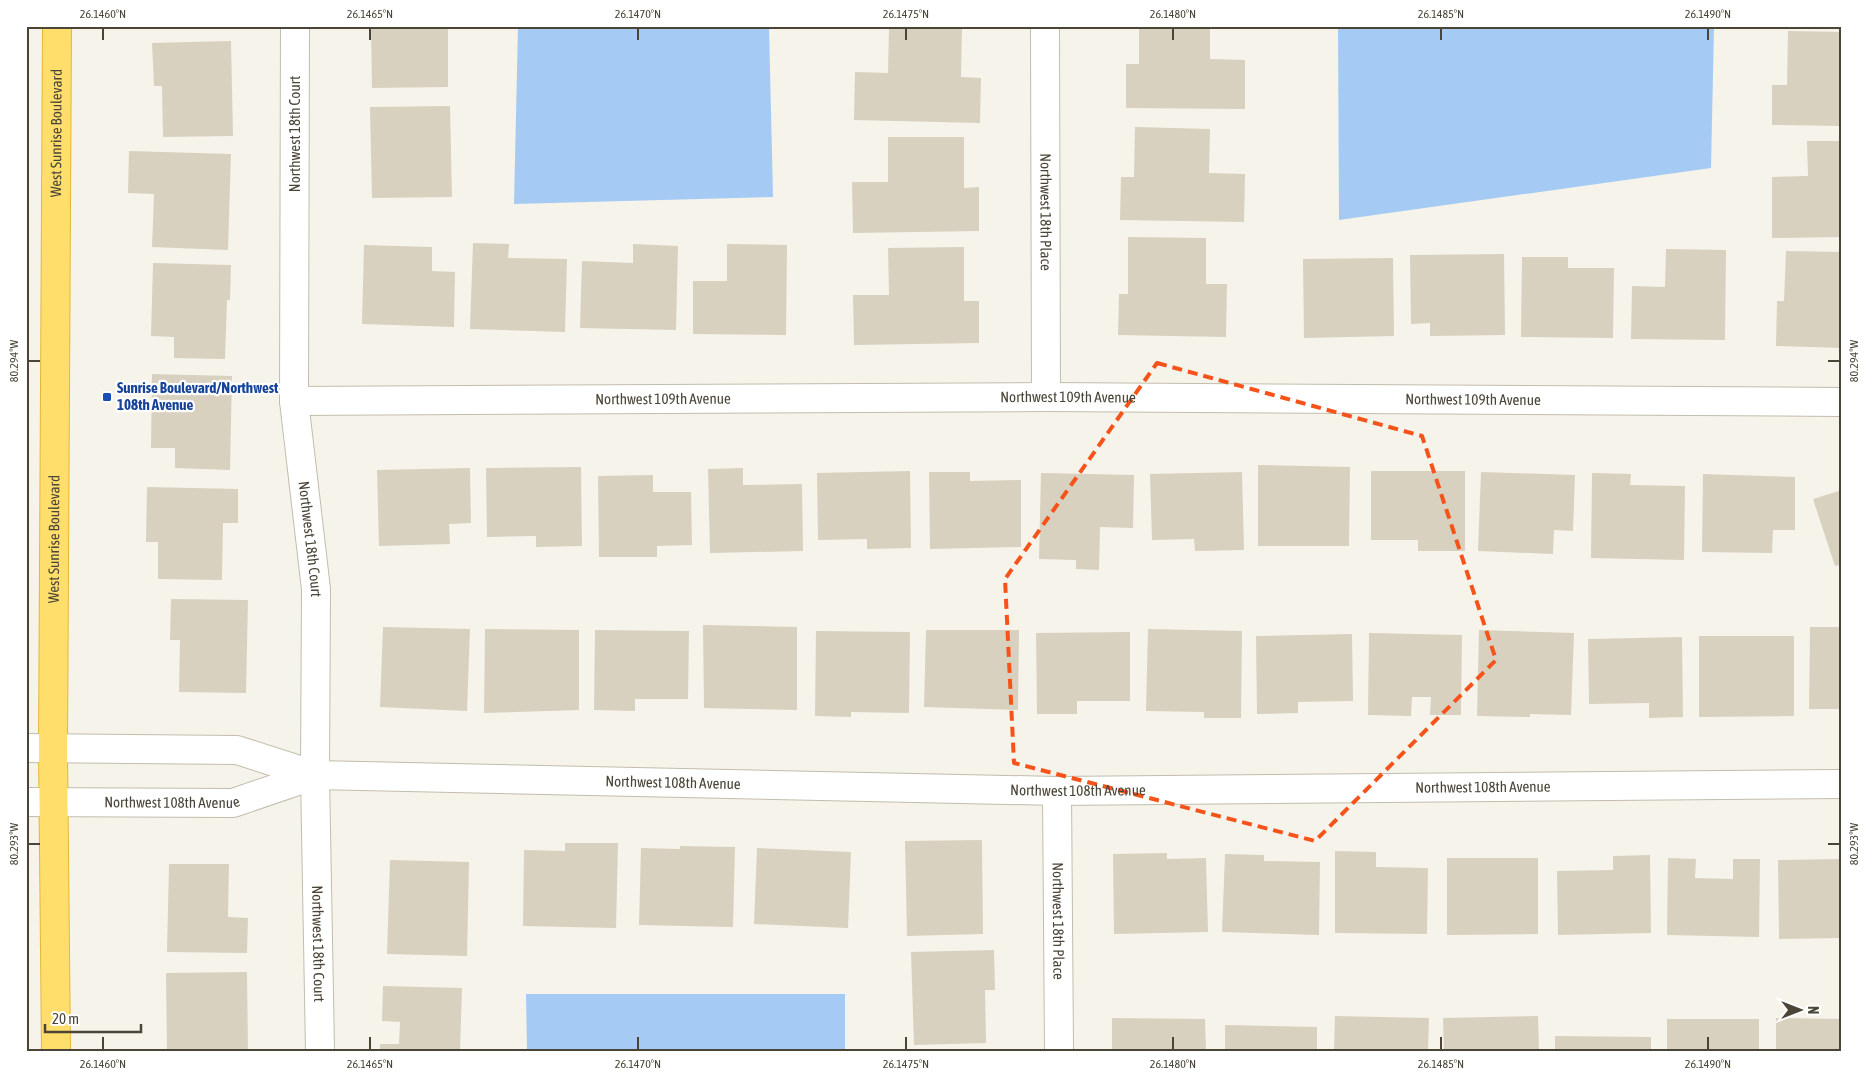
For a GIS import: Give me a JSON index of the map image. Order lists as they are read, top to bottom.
{
  "streets": {
    "highway": ["West Sunrise Boulevard"],
    "street": [
      "Northwest 18th Court",
      "Northwest 18th Place",
      "Northwest 109th Avenue",
      "Northwest 108th Avenue"
    ]
  },
  "crossings": [
    ["West Sunrise Boulevard", "Northwest 108th Avenue"],
    ["Northwest 18th Court", "Northwest 109th Avenue"],
    ["Northwest 18th Court", "Northwest 108th Avenue"],
    ["Northwest 18th Place", "Northwest 109th Avenue"],
    ["Northwest 18th Place", "Northwest 108th Avenue"]
  ],
  "places": {
    "transit": ["Sunrise Boulevard/Northwest 108th Avenue"]
  },
  "scale_bar": "20 m",
  "north": "right",
  "coordinates": [
    "26.1460°N",
    "26.1465°N",
    "26.1470°N",
    "26.1475°N",
    "26.1480°N",
    "26.1485°N",
    "26.1490°N",
    "80.294°W",
    "80.293°W"
  ]
}
